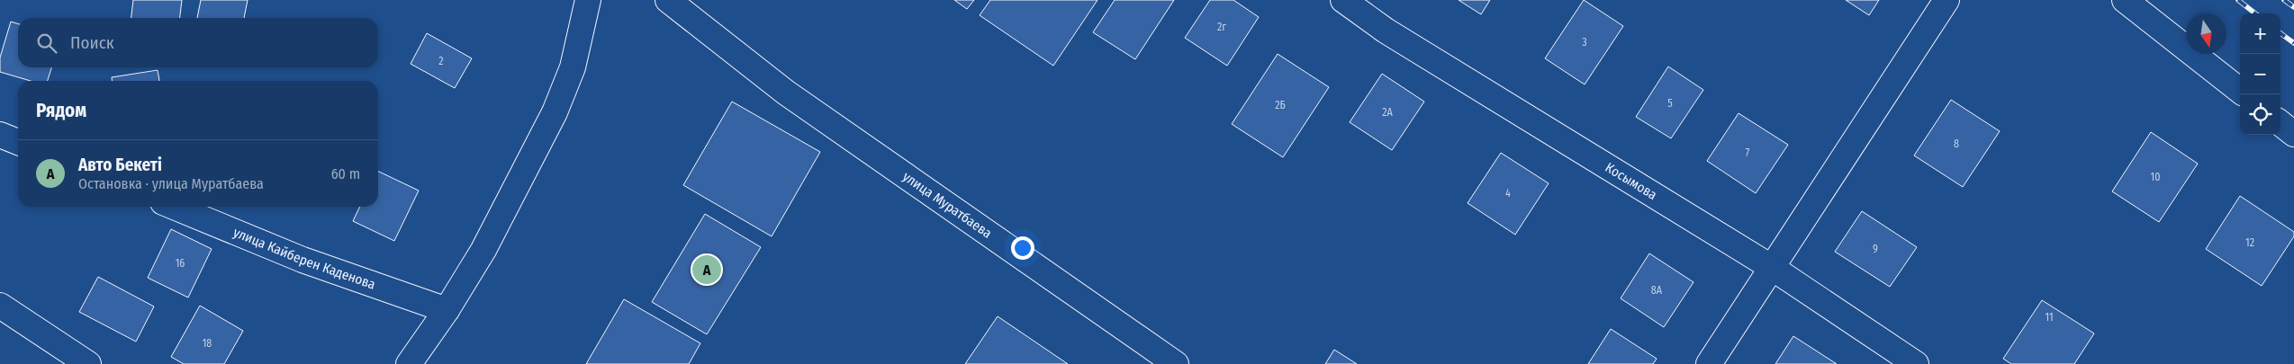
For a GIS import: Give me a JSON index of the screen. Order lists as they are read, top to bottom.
{
  "streets": {
    "street": ["Косымова", "улица Муратбаева", "улица Кайберен Каденова"]
  },
  "house_numbers": [
    "2г",
    "3",
    "2",
    "5",
    "2Б",
    "2А",
    "8",
    "7",
    "10",
    "4",
    "12",
    "9",
    "16",
    "8А",
    "11",
    "18"
  ],
  "north": "bottom",
  "page": {
    "map_buttons": ["+", "−"],
    "search": "Поиск",
    "heading": "Рядом",
    "list": [
      {
        "mark": "A",
        "name": "Авто Бекетi",
        "note": "Остановка · улица Муратбаева",
        "value": "60 m"
      }
    ],
    "pins": "A"
  }
}
